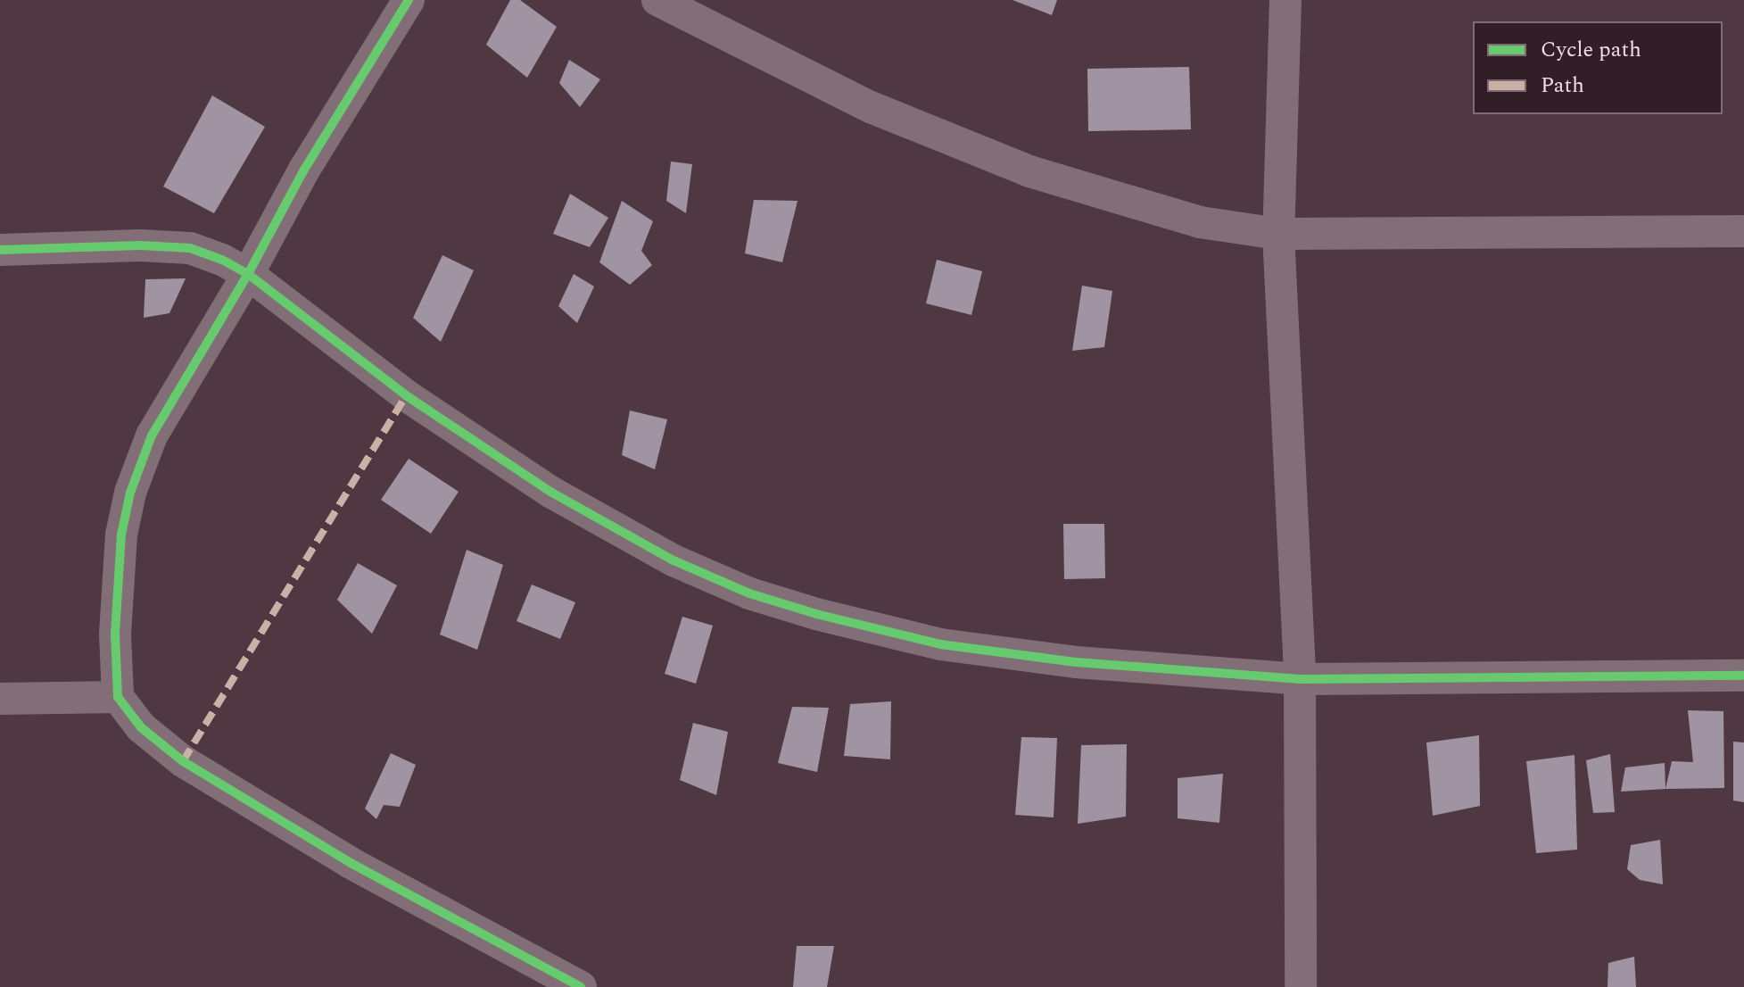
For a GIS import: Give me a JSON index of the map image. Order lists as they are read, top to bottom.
{
  "legend": ["Cycle path", "Path"]
}
